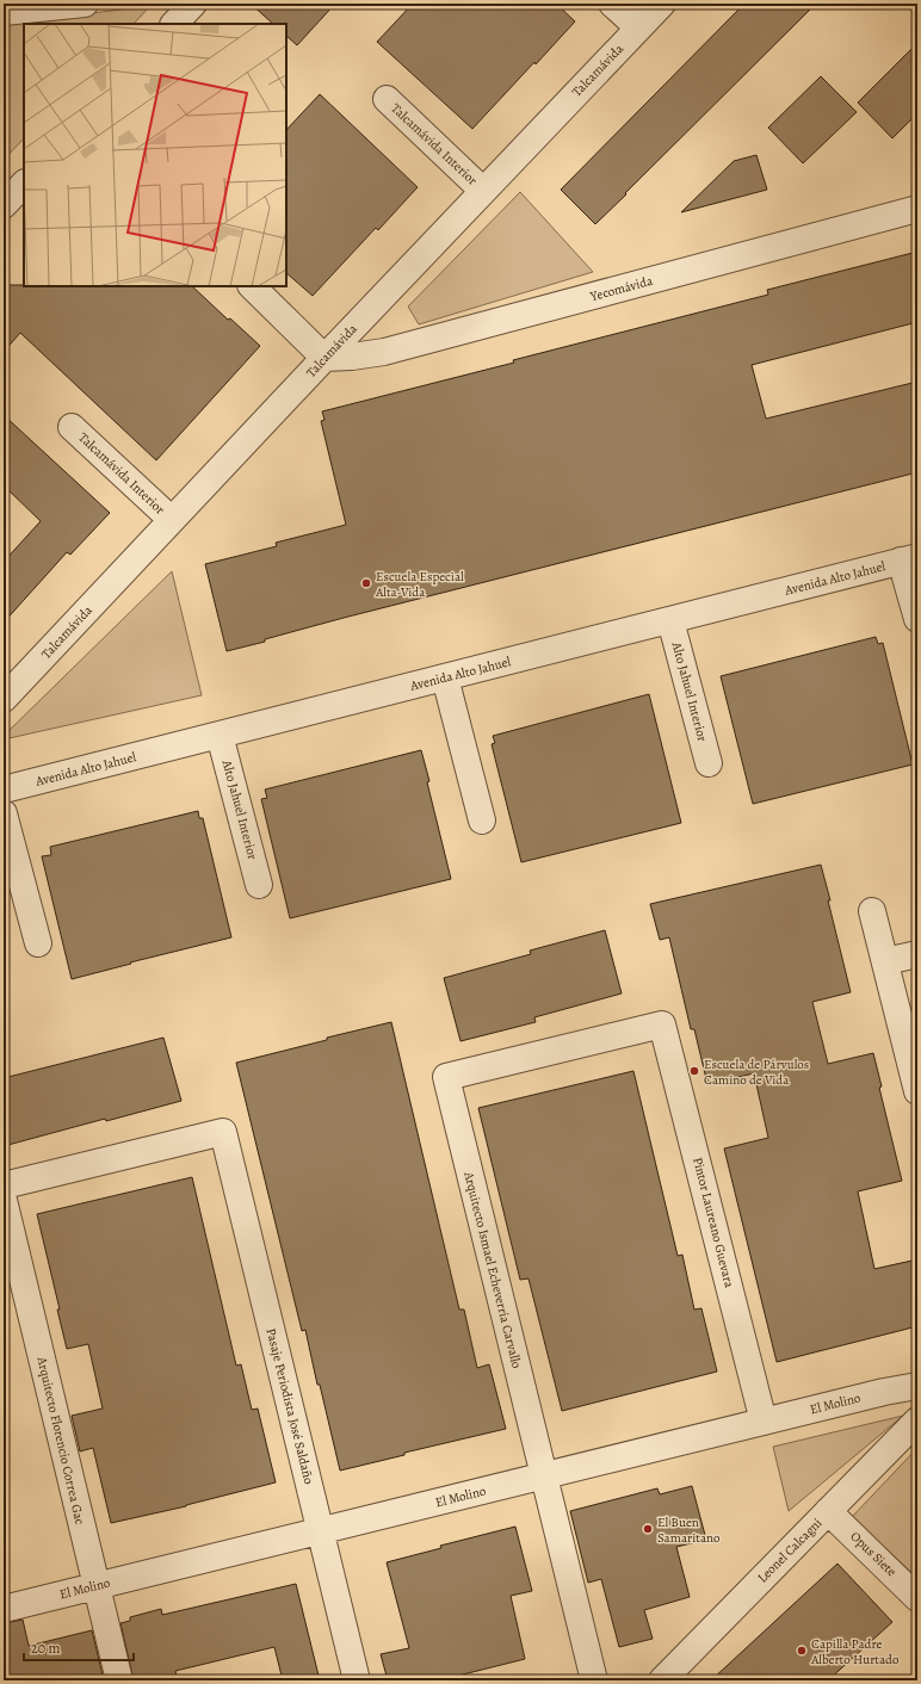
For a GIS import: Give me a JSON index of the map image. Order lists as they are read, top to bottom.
{
  "streets": {
    "street": [
      "Talcamávida",
      "Talcamávida Interior",
      "Yecomávida",
      "Avenida Alto Jahuel",
      "Alto Jahuel Interior",
      "Pintor Laureano Guevara",
      "Arquitecto Ismael Echeverría Carvallo",
      "El Molino",
      "Pasaje Periodista José Saldaño",
      "Arquitecto Florencio Correa Gac",
      "Leonel Calcagni",
      "Opus Siete"
    ]
  },
  "crossings": [
    ["Talcamávida", "Talcamávida Interior"],
    ["Talcamávida", "Yecomávida"],
    ["Avenida Alto Jahuel", "Alto Jahuel Interior"],
    ["Pintor Laureano Guevara", "Arquitecto Ismael Echeverría Carvallo"],
    ["Pintor Laureano Guevara", "El Molino"],
    ["Arquitecto Ismael Echeverría Carvallo", "El Molino"],
    ["El Molino", "Pasaje Periodista José Saldaño"],
    ["El Molino", "Arquitecto Florencio Correa Gac"],
    ["Leonel Calcagni", "Opus Siete"]
  ],
  "places": [
    "Escuela Especial Alta-Vida",
    "Escuela de Párvulos Camino de Vida",
    "El Buen Samaritano",
    "Capilla Padre Alberto Hurtado"
  ],
  "scale_bar": "20 m"
}
